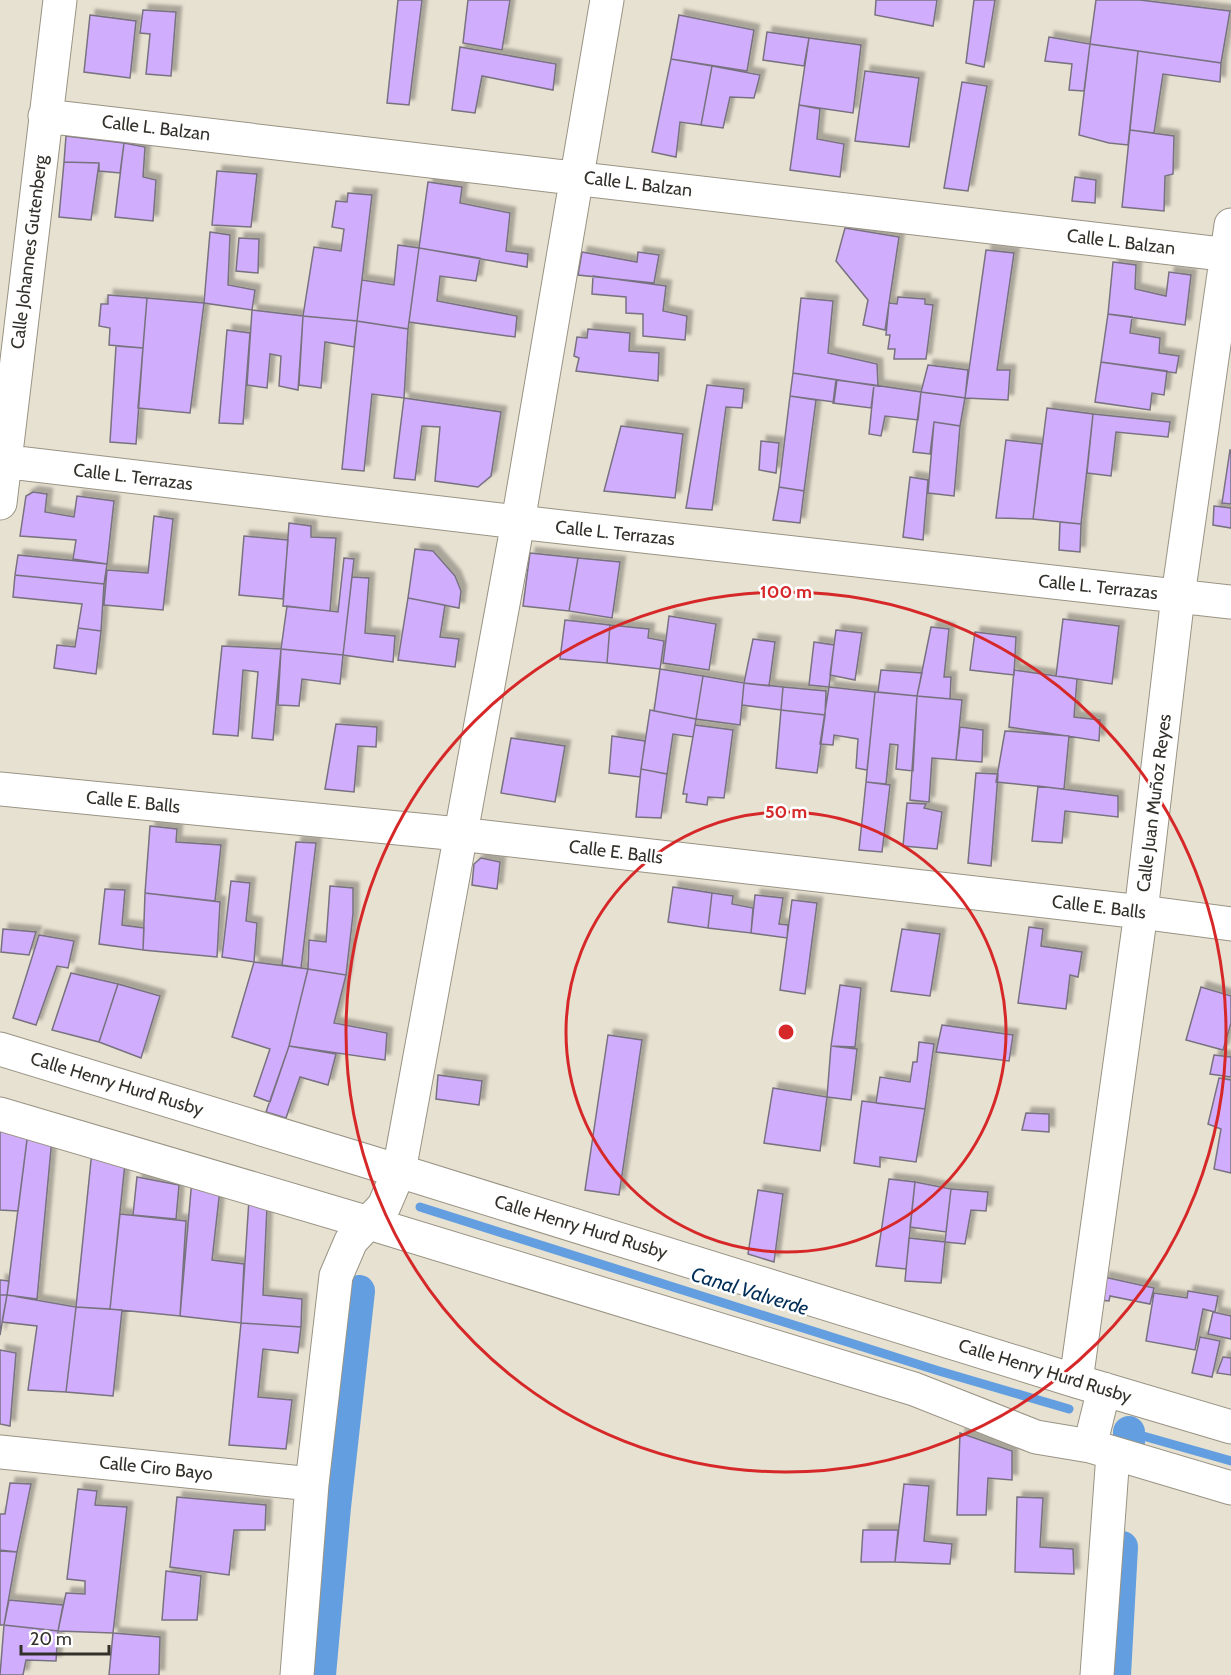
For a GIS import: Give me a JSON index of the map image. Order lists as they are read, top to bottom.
{
  "streets": {
    "street": [
      "Calle L. Balzan",
      "Calle Johannes Gutenberg",
      "Calle L. Terrazas",
      "Calle E. Balls",
      "Calle Juan Muñoz Reyes",
      "Calle Henry Hurd Rusby",
      "Calle Ciro Bayo"
    ]
  },
  "crossings": [
    ["Calle L. Balzan", "Calle Johannes Gutenberg"],
    ["Calle L. Balzan", "Calle Juan Muñoz Reyes"],
    ["Calle Johannes Gutenberg", "Calle L. Terrazas"],
    ["Calle L. Terrazas", "Calle Juan Muñoz Reyes"],
    ["Calle E. Balls", "Calle Juan Muñoz Reyes"],
    ["Calle Juan Muñoz Reyes", "Calle Henry Hurd Rusby"]
  ],
  "water": ["Canal Valverde"],
  "scale_bar": "20 m",
  "rings": ["100 m", "50 m"]
}
